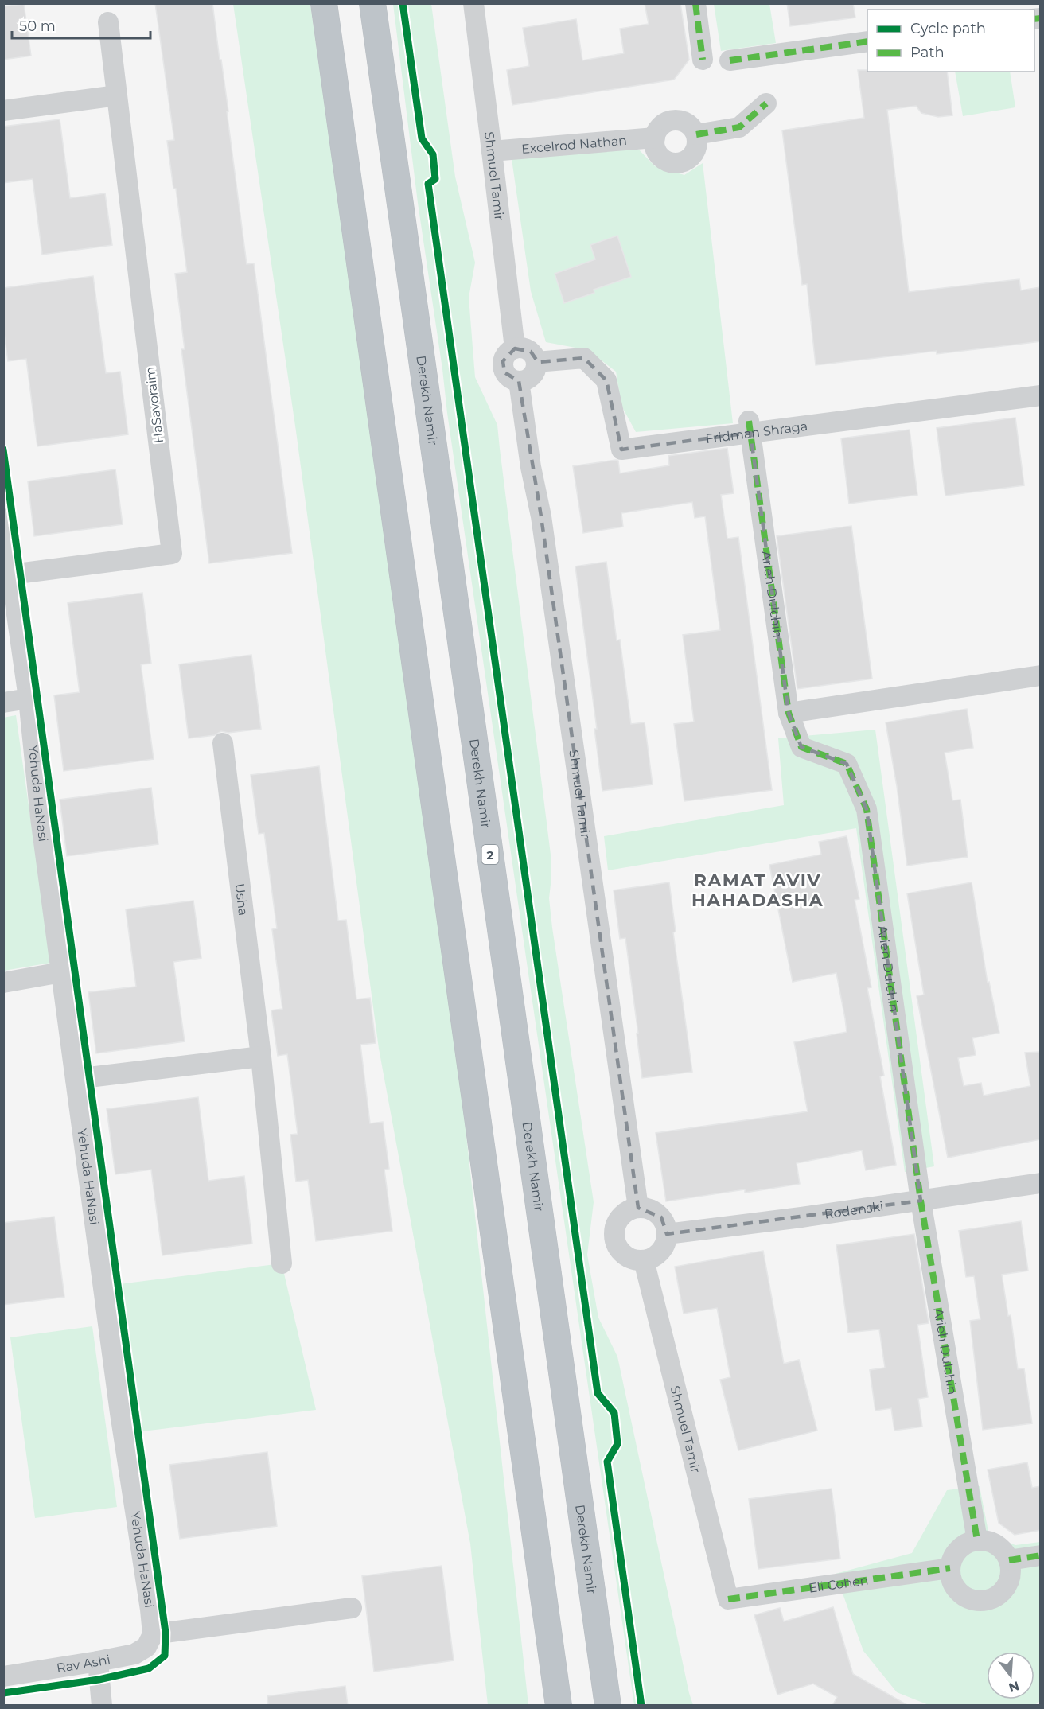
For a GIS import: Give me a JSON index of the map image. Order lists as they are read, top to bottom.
{
  "streets": {
    "highway": ["Derekh Namir", "2"],
    "street": [
      "Excelrod Nathan",
      "Shmuel Tamir",
      "HaSavoraim",
      "Fridman Shraga",
      "Arieh Dulchin",
      "Yehuda HaNasi",
      "Usha",
      "Rodenski",
      "Eli Cohen",
      "Rav Ashi"
    ]
  },
  "crossings": [
    ["Excelrod Nathan", "Shmuel Tamir"],
    ["Shmuel Tamir", "Fridman Shraga"],
    ["Shmuel Tamir", "Rodenski"],
    ["Shmuel Tamir", "Eli Cohen"],
    ["HaSavoraim", "Yehuda HaNasi"],
    ["Fridman Shraga", "Arieh Dulchin"],
    ["Arieh Dulchin", "Rodenski"],
    ["Arieh Dulchin", "Eli Cohen"],
    ["Yehuda HaNasi", "Rav Ashi"]
  ],
  "districts": ["RAMAT AVIV HAHADASHA"],
  "legend": ["Cycle path", "Path"],
  "scale_bar": "50 m",
  "north": "bottom"
}
